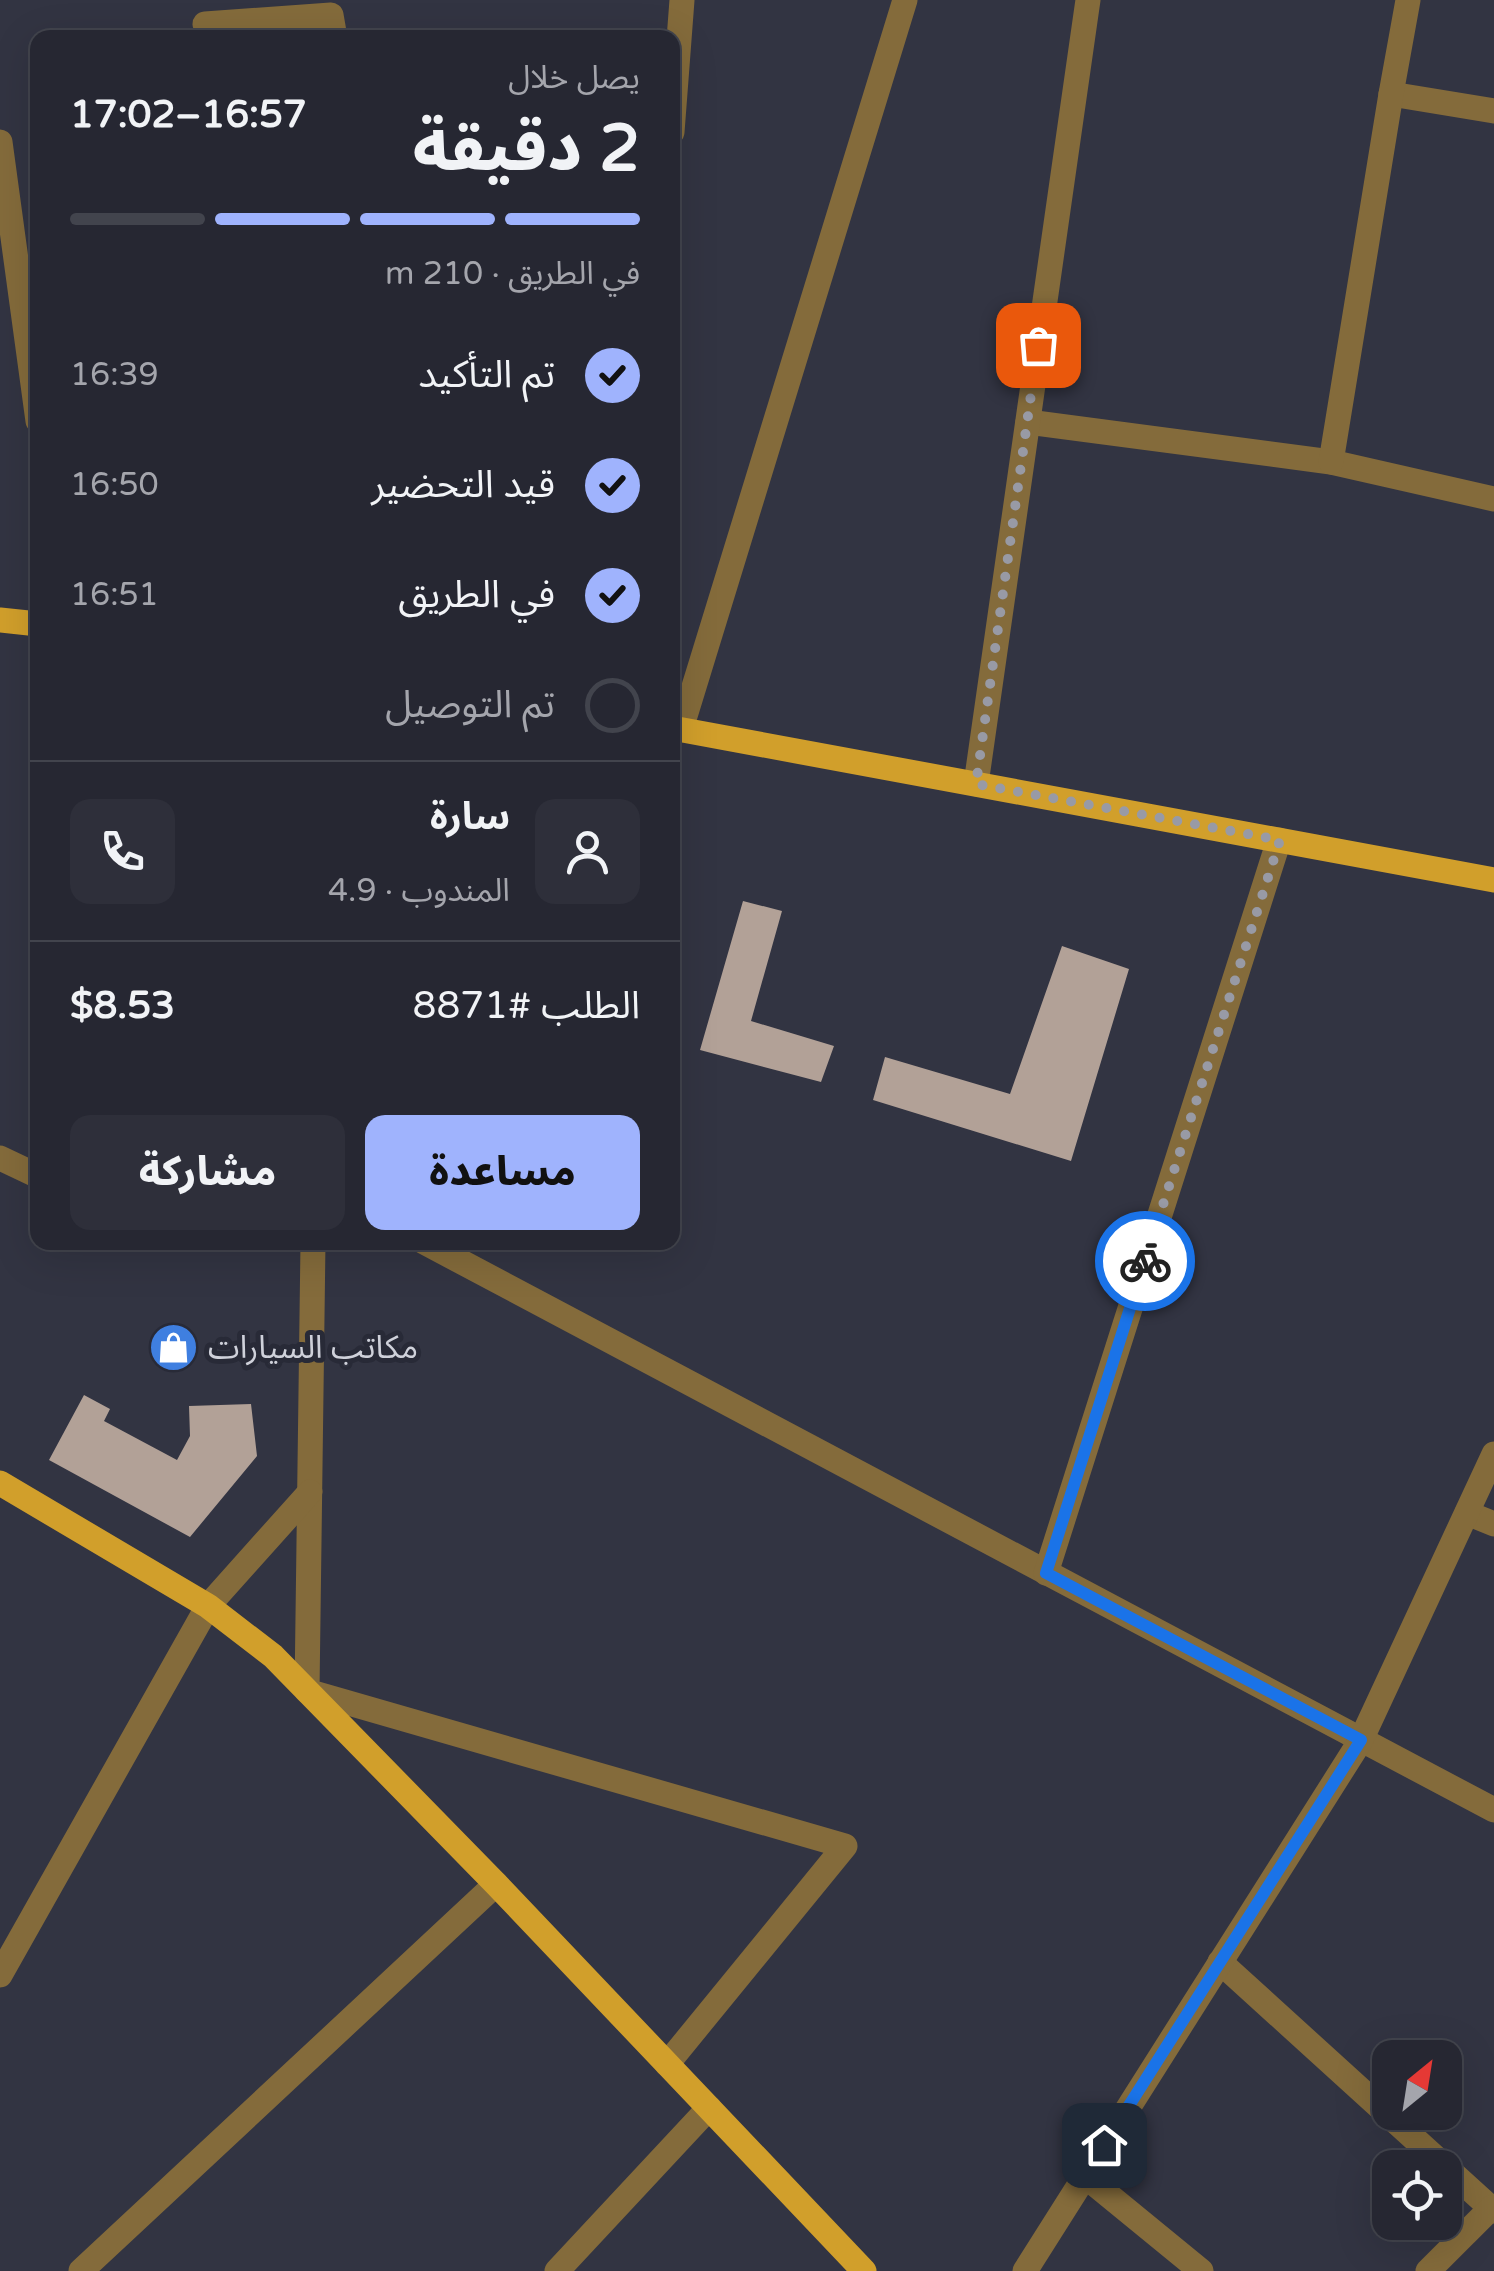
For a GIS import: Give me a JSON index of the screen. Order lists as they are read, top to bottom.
{
  "places": {
    "shop": ["مكاتب السيارات"]
  },
  "north": "top right",
  "page": {
    "heading": ["2 دقيقة", "يصل خلال", "16:57–17:02"],
    "panel": [
      "سارة",
      "المندوب · 4.9",
      "الطلب #8871",
      "$8.53"
    ],
    "bar": "في الطريق · 210 m",
    "list": [
      ["تم التأكيد", "16:39"],
      ["قيد التحضير", "16:50"],
      ["في الطريق", "16:51"],
      "تم التوصيل"
    ],
    "buttons": ["مساعدة", "مشاركة"]
  }
}
